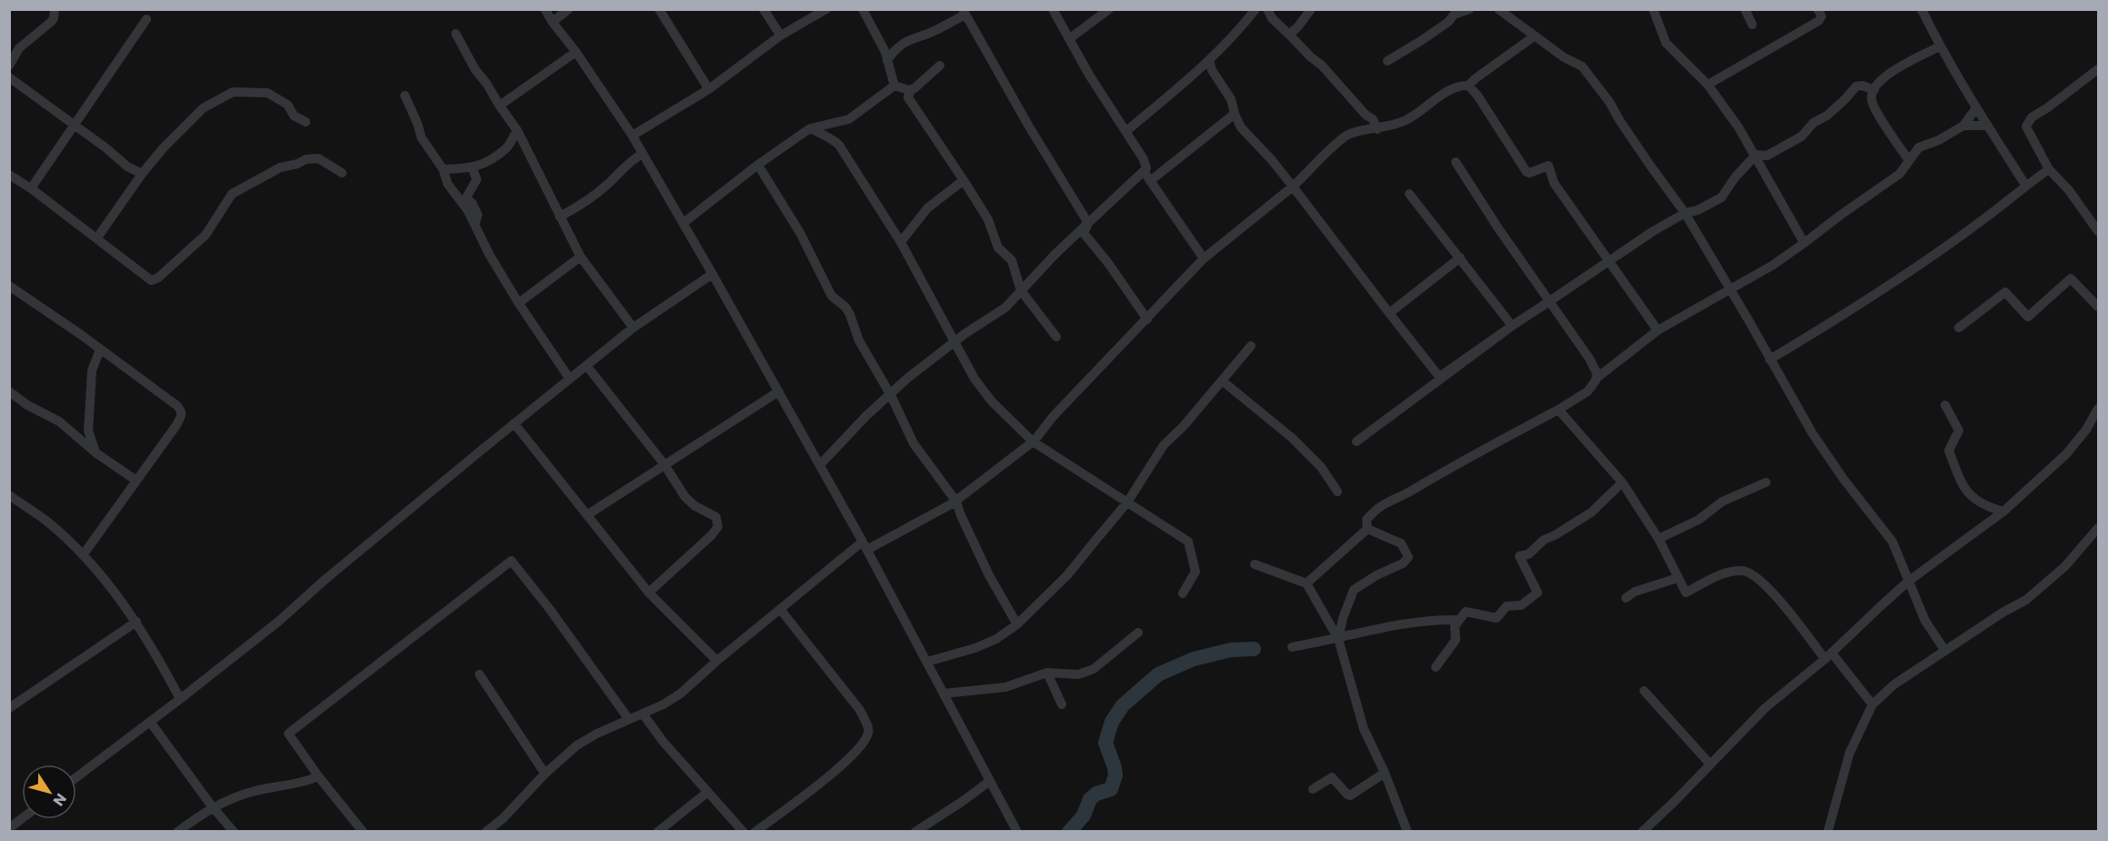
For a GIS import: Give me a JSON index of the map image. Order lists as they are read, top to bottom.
{
  "north": "bottom right"
}
